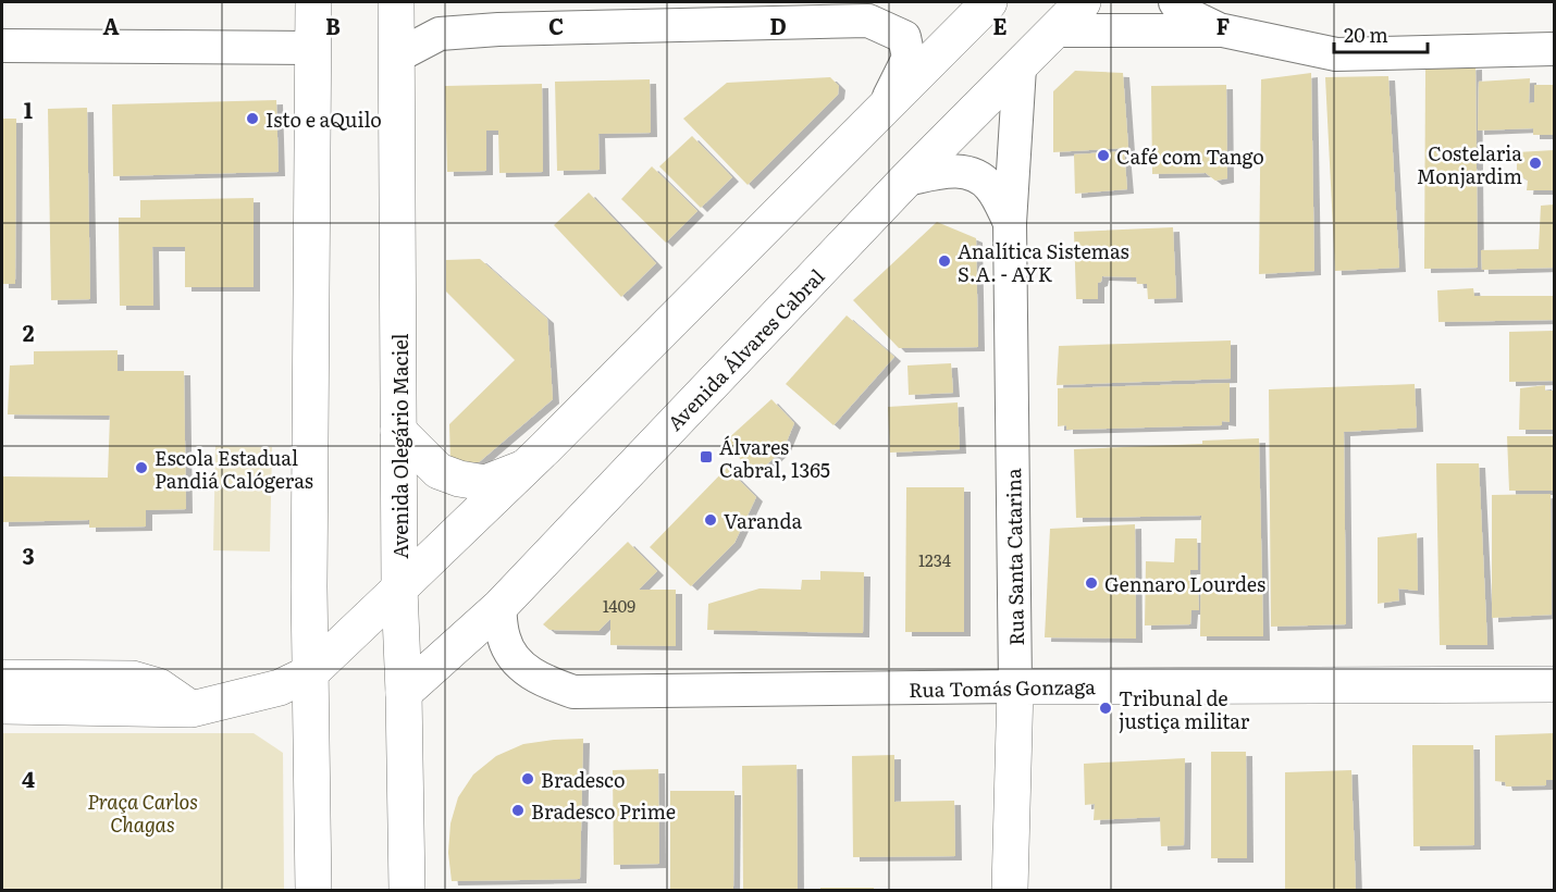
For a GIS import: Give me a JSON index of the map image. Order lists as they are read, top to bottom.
{
  "streets": {
    "main road": [
      "Avenida Álvares Cabral",
      "Avenida Olegário Maciel",
      "Rua Santa Catarina",
      "Rua Tomás Gonzaga"
    ]
  },
  "crossings": [
    ["Avenida Álvares Cabral", "Avenida Olegário Maciel"],
    ["Avenida Álvares Cabral", "Rua Santa Catarina"],
    ["Avenida Álvares Cabral", "Rua Tomás Gonzaga"],
    ["Rua Santa Catarina", "Rua Tomás Gonzaga"]
  ],
  "parks": ["Praça Carlos Chagas"],
  "places": {
    "other": [
      "Isto e aQuilo",
      "Café com Tango",
      "Costelaria Monjardim",
      "Analítica Sistemas S.A. - AYK",
      "Escola Estadual Pandiá Calógeras",
      "Varanda",
      "Gennaro Lourdes",
      "Tribunal de justiça militar",
      "Bradesco",
      "Bradesco Prime"
    ],
    "transit": ["Álvares Cabral, 1365"]
  },
  "house_numbers": ["1234", "1409"],
  "scale_bar": "20 m",
  "grid": {
    "columns": [
      "A",
      "B",
      "C",
      "D",
      "E",
      "F"
    ],
    "rows": [
      "1",
      "2",
      "3",
      "4"
    ]
  }
}
